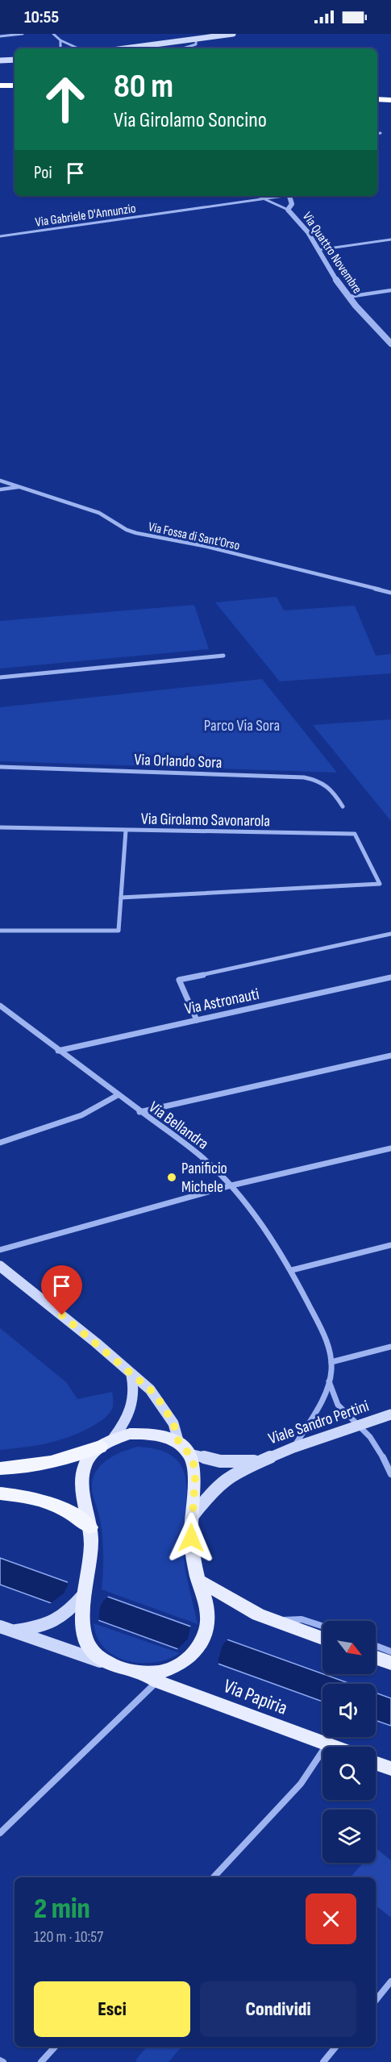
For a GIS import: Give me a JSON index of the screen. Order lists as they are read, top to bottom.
{
  "streets": {
    "main road": ["Viale Sandro Pertini", "Via Papiria"],
    "street": [
      "Via Gabriele D'Annunzio",
      "Via Quattro Novembre",
      "Via Fossa di Sant'Orso",
      "Via Orlando Sora",
      "Via Girolamo Savonarola",
      "Via Astronauti",
      "Via Bellandra"
    ]
  },
  "crossings": [
    ["Via Astronauti", "Via Bellandra"],
    ["Via Bellandra", "Viale Sandro Pertini"]
  ],
  "parks": ["Parco Via Sora"],
  "places": ["Panificio Michele"],
  "north": "bottom right",
  "page": {
    "status": "10:55",
    "turn": ["80 m", "Via Girolamo Soncino"],
    "then": "Poi",
    "heading": ["2 min", "120 m · 10:57"],
    "buttons": ["Esci", "Condividi"]
  }
}
